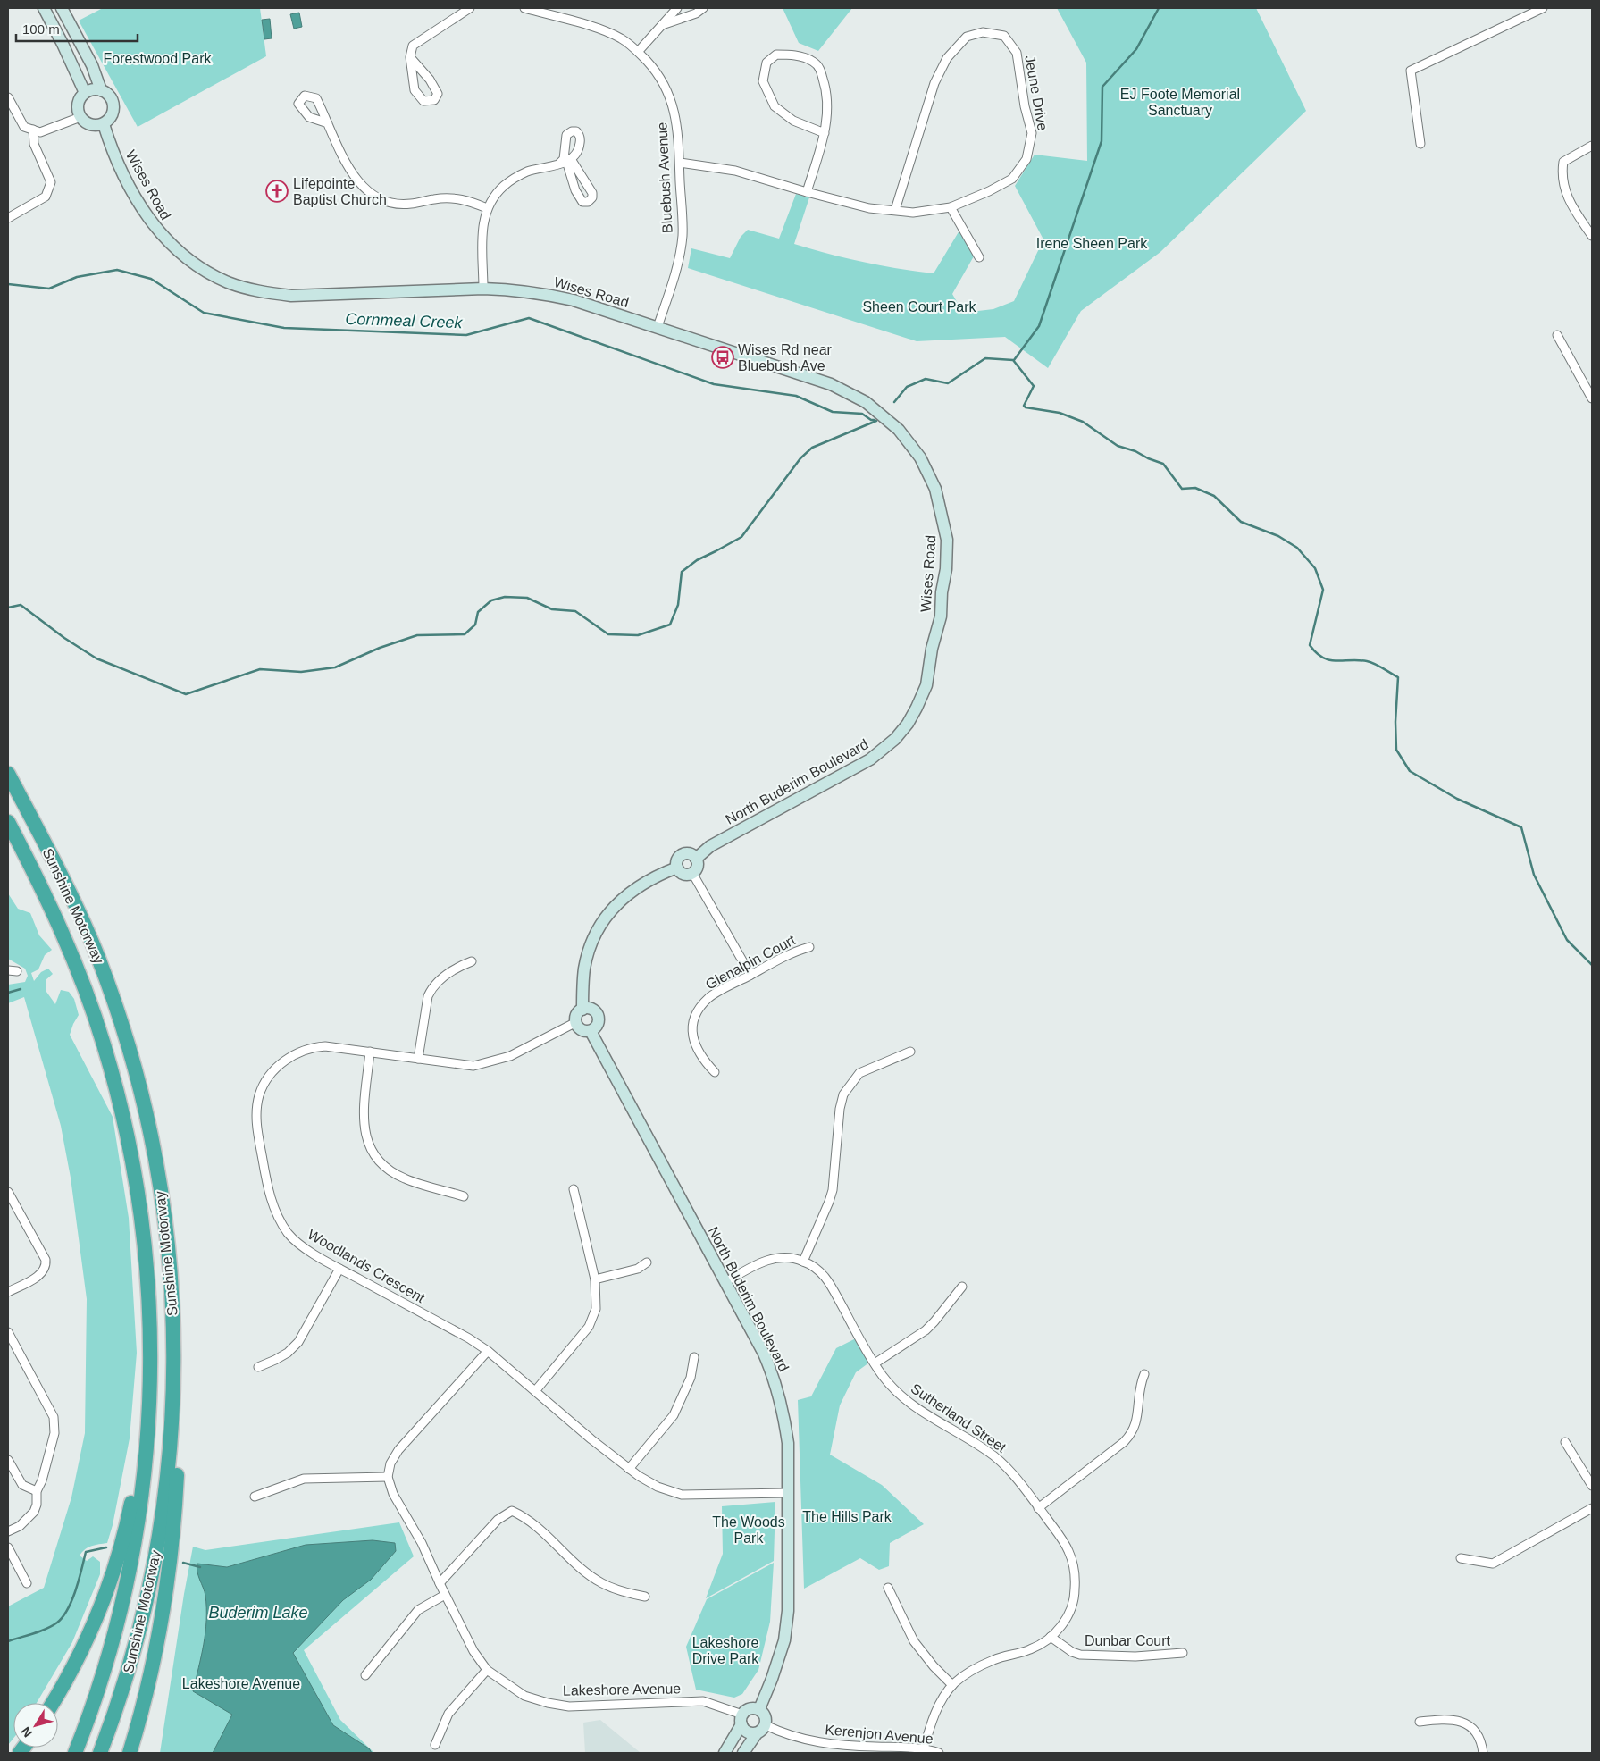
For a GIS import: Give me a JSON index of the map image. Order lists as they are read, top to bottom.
{
  "streets": {
    "highway": ["Sunshine Motorway"],
    "street": [
      "Jeune Drive",
      "Bluebush Avenue",
      "Wises Road",
      "North Buderim Boulevard",
      "Glenalpin Court",
      "Woodlands Crescent",
      "Sutherland Street",
      "Dunbar Court",
      "Lakeshore Avenue",
      "Kerenjon Avenue"
    ]
  },
  "crossings": [
    ["Jeune Drive", "Bluebush Avenue"],
    ["Bluebush Avenue", "Wises Road"],
    ["Wises Road", "North Buderim Boulevard"],
    ["North Buderim Boulevard", "Woodlands Crescent"],
    ["North Buderim Boulevard", "Sutherland Street"],
    ["North Buderim Boulevard", "Lakeshore Avenue"],
    ["North Buderim Boulevard", "Kerenjon Avenue"],
    ["Sutherland Street", "Dunbar Court"],
    ["Sutherland Street", "Kerenjon Avenue"],
    ["Lakeshore Avenue", "Kerenjon Avenue"]
  ],
  "water": ["Cornmeal Creek", "Buderim Lake"],
  "parks": [
    "Forestwood Park",
    "EJ Foote Memorial Sanctuary",
    "Irene Sheen Park",
    "Sheen Court Park",
    "The Hills Park",
    "The Woods Park",
    "Lakeshore Drive Park",
    "Lakeshore Avenue"
  ],
  "places": {
    "church": ["Lifepointe Baptist Church"],
    "bus stop": ["Wises Rd near Bluebush Ave"]
  },
  "scale_bar": "100 m",
  "north": "bottom left"
}
